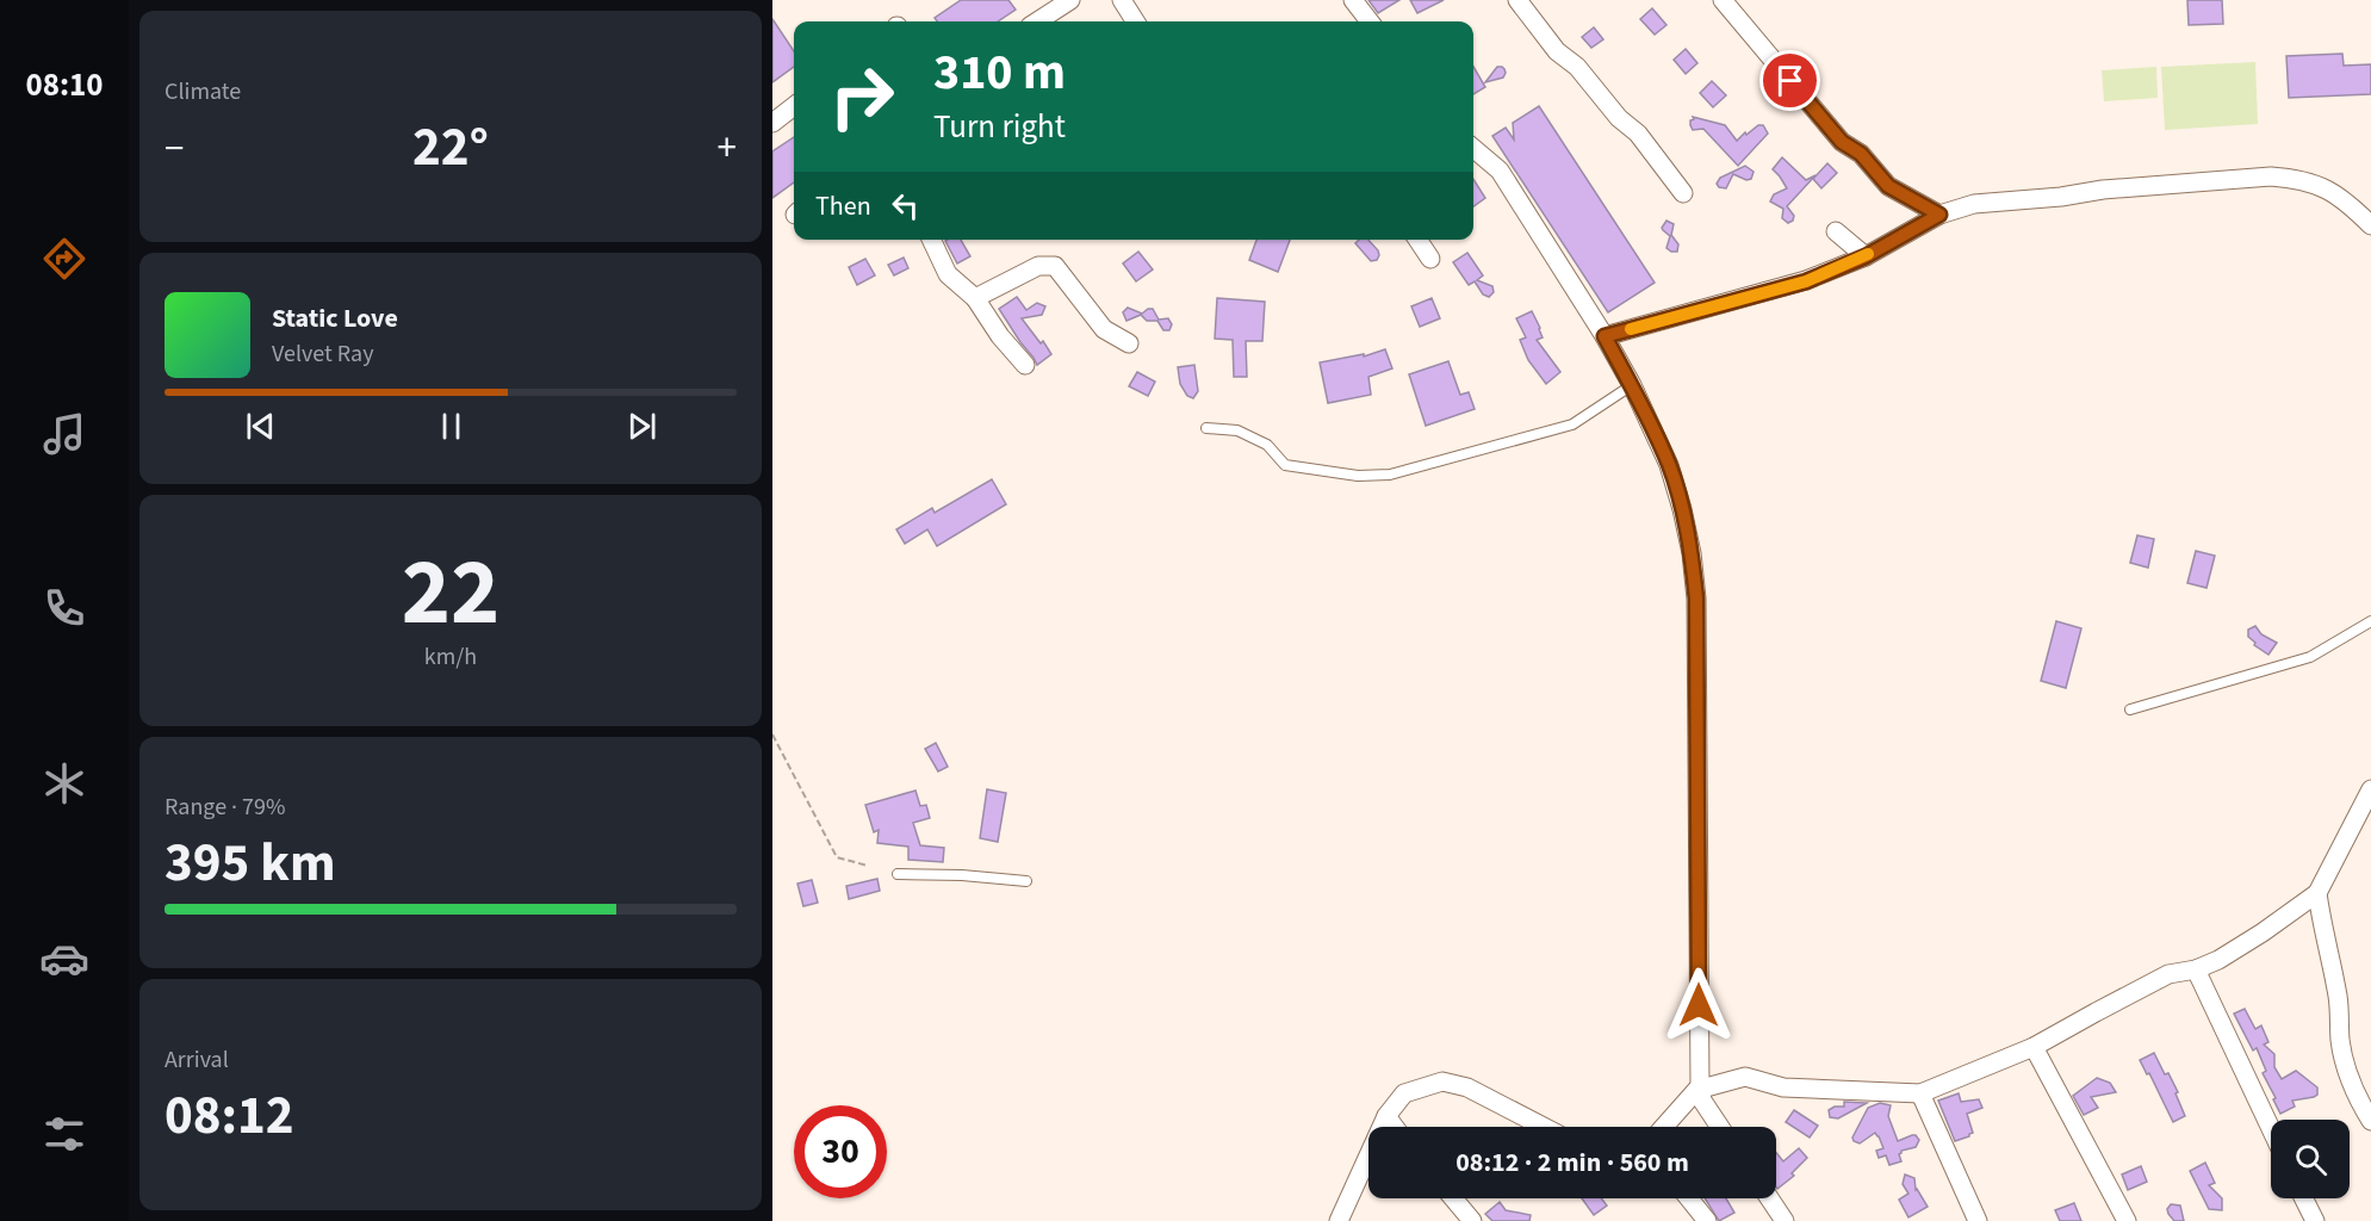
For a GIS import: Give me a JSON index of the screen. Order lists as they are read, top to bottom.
{
  "page": {
    "tabs": "08:10",
    "tile": [
      "Climate",
      ["22", "km/h"],
      ["Range · 79%", "395 km"],
      ["Arrival", "08:12"]
    ],
    "turn": ["310 m", "Turn right"],
    "heat": ["−", "22°", "+"],
    "then": "Then",
    "song": ["Static Love", "Velvet Ray"],
    "limit": "30",
    "trip": "08:12 · 2 min · 560 m"
  }
}
